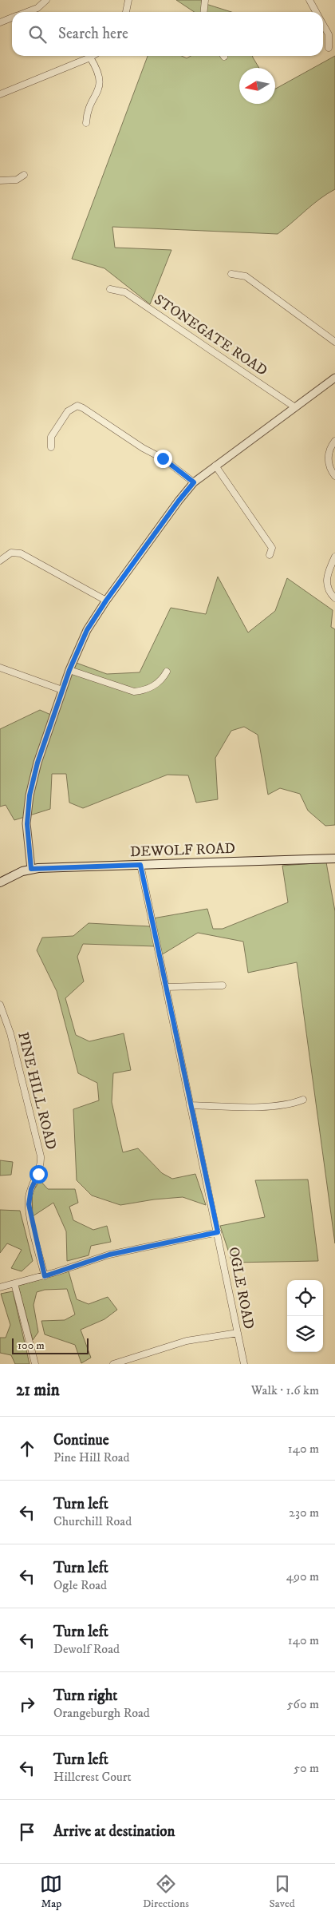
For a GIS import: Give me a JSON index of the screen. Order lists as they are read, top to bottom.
{
  "streets": {
    "main road": ["DEWOLF ROAD"],
    "street": ["STONEGATE ROAD", "PINE HILL ROAD", "OGLE ROAD"]
  },
  "crossings": [
    ["DEWOLF ROAD", "OGLE ROAD"]
  ],
  "scale_bar": "100 m",
  "north": "left",
  "page": {
    "search": "Search here",
    "scale": "100 m",
    "heading": ["21 min", "Walk · 1.6 km"],
    "list": [
      ["Continue", "Pine Hill Road", "140 m"],
      ["Turn left", "Churchill Road", "230 m"],
      ["Turn left", "Ogle Road", "490 m"],
      ["Turn left", "Dewolf Road", "140 m"],
      ["Turn right", "Orangeburgh Road", "560 m"],
      ["Turn left", "Hillcrest Court", "50 m"],
      "Arrive at destination"
    ],
    "nav": ["Map", "Directions", "Saved"]
  }
}
